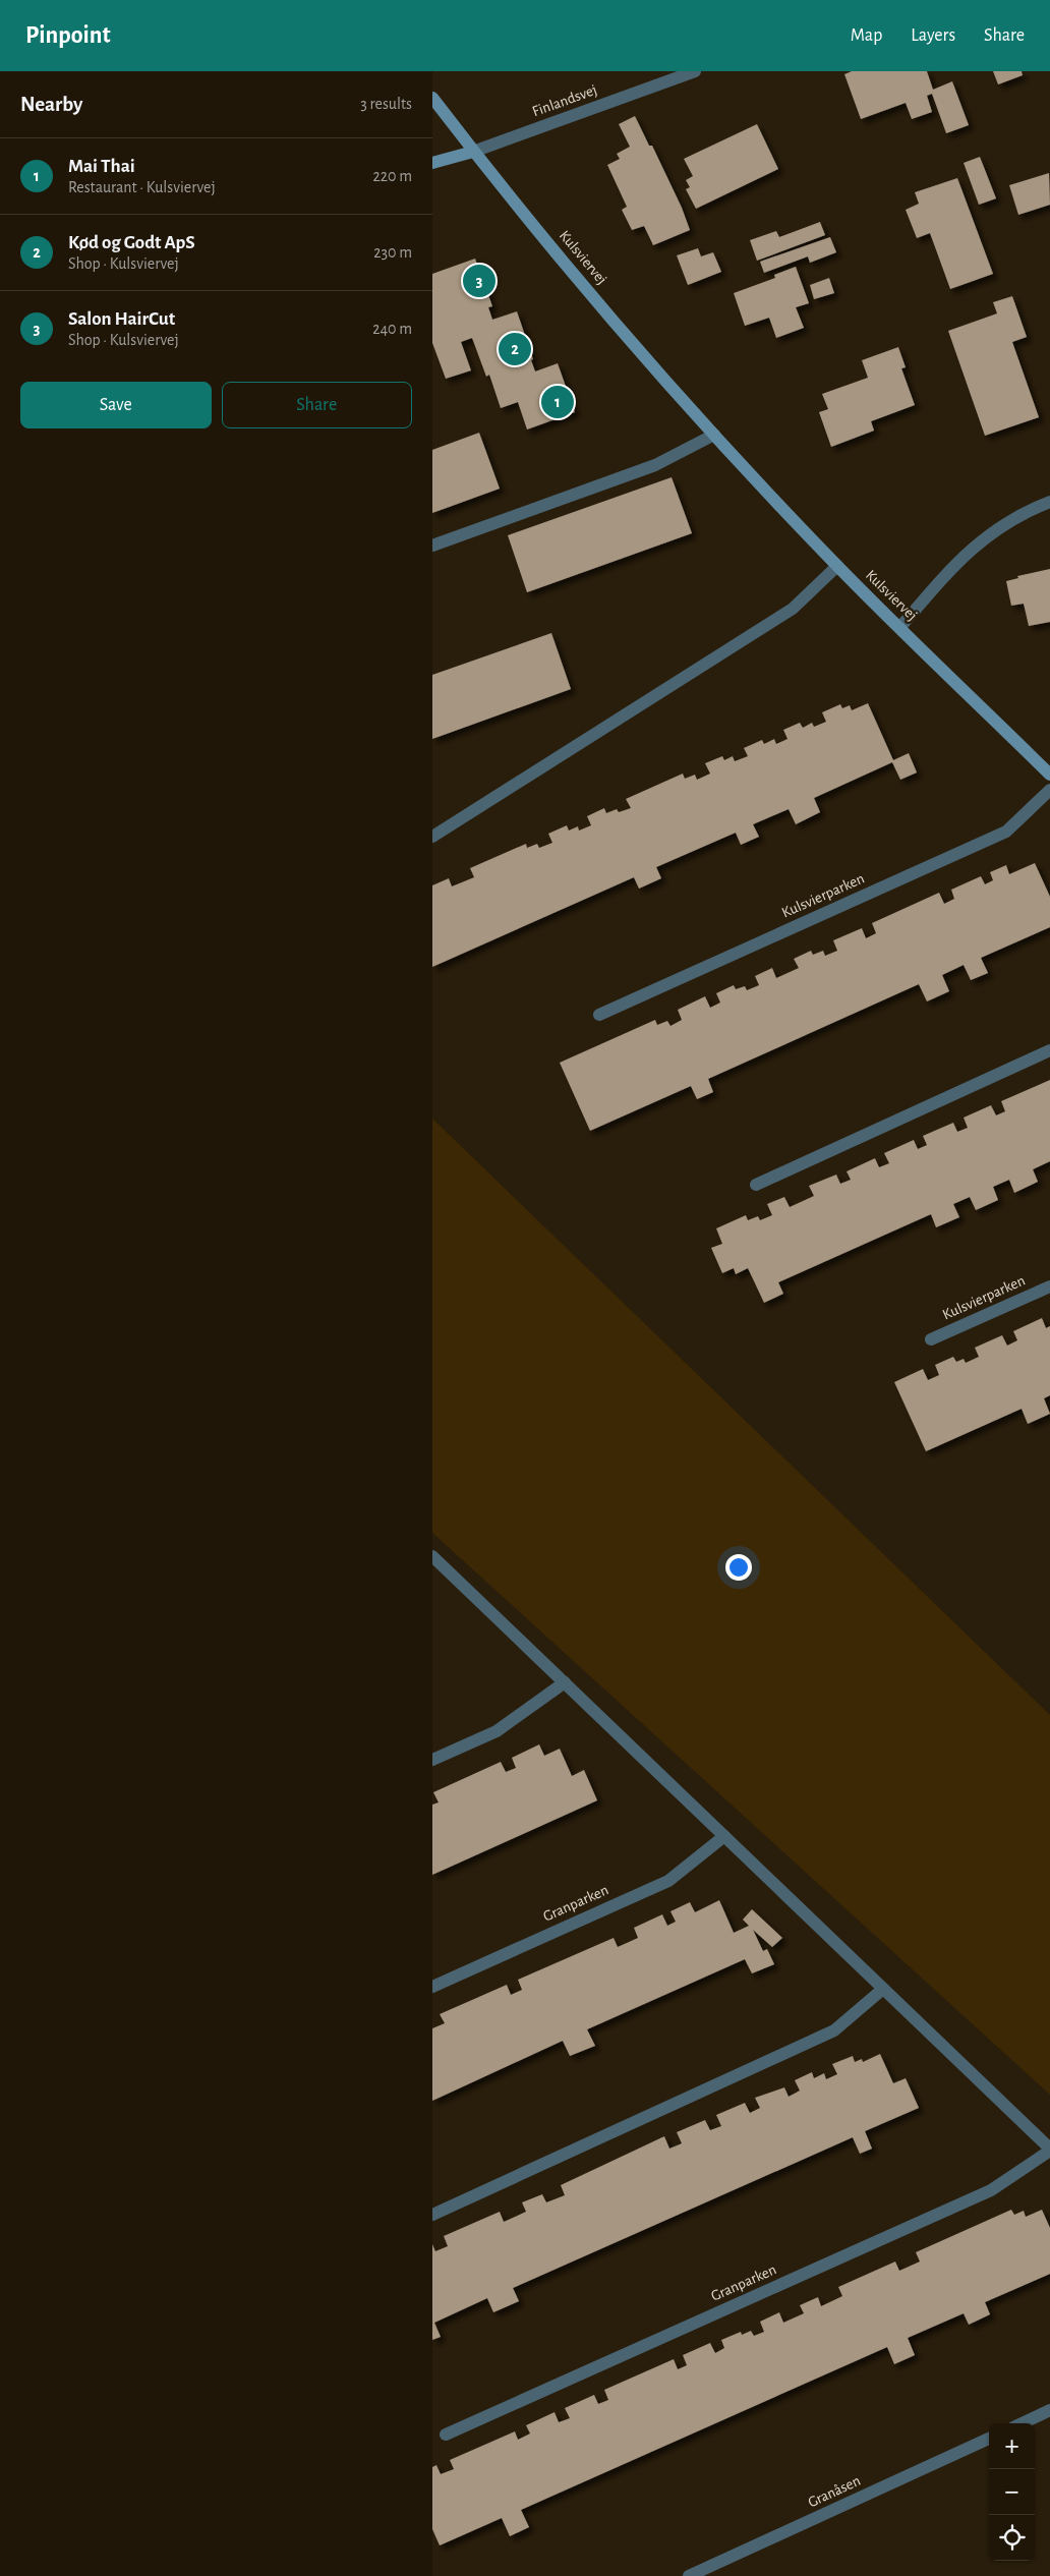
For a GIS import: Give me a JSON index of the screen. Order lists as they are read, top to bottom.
{
  "streets": {
    "street": [
      "Finlandsvej",
      "Kulsviervej",
      "Kulsvierparken",
      "Granparken",
      "Granåsen"
    ]
  },
  "crossings": [
    ["Finlandsvej", "Kulsviervej"]
  ],
  "page": {
    "header": "Pinpoint",
    "nav": ["Map", "Layers", "Share"],
    "heading": ["Nearby", "3 results"],
    "list": [
      {
        "mark": "1",
        "name": "Mai Thai",
        "note": "Restaurant · Kulsviervej",
        "value": "220 m"
      },
      {
        "mark": "2",
        "name": "Kød og Godt ApS",
        "note": "Shop · Kulsviervej",
        "value": "230 m"
      },
      {
        "mark": "3",
        "name": "Salon HairCut",
        "note": "Shop · Kulsviervej",
        "value": "240 m"
      }
    ],
    "pins": ["3", "2", "1"],
    "buttons": ["Save", "Share"],
    "map_buttons": ["+", "−"]
  }
}
